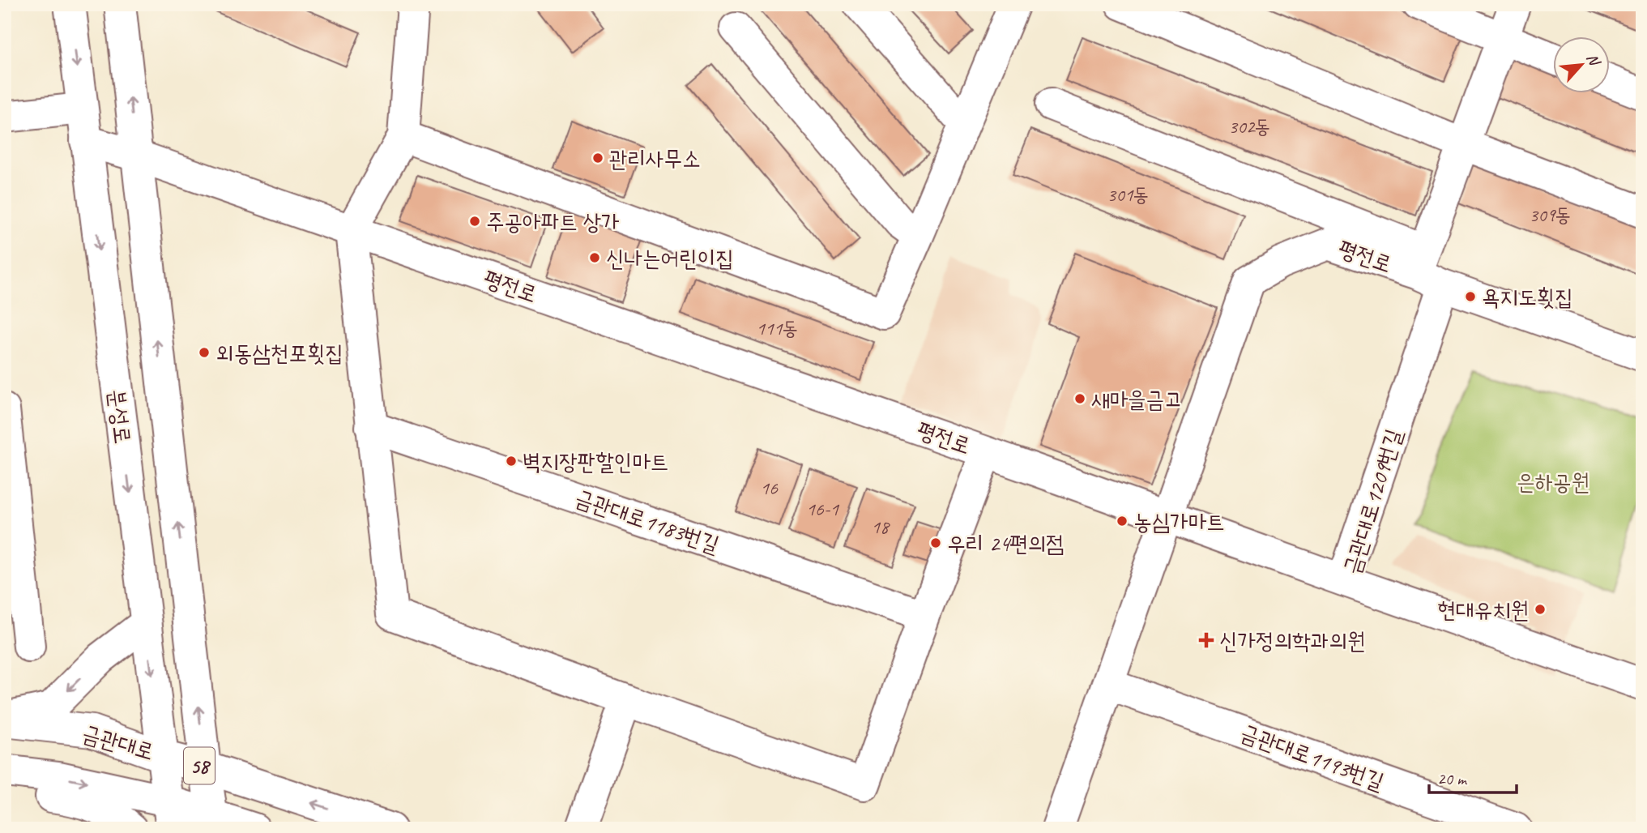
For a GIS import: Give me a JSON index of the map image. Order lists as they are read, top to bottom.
{
  "streets": {
    "street": [
      "평전로",
      "분성로",
      "금관대로1209번길",
      "금관대로1183번길",
      "금관대로",
      "금관대로1193번길",
      "58"
    ]
  },
  "crossings": [
    ["평전로", "분성로"],
    ["평전로", "금관대로1209번길"],
    ["분성로", "금관대로"]
  ],
  "parks": ["은하공원"],
  "places": {
    "other": [
      "관리사무소",
      "주공아파트 상가",
      "신나는어린이집",
      "욕지도횟집",
      "외동삼천포횟집",
      "새마을금고",
      "벽지장판할인마트",
      "농심가마트",
      "우리 24편의점",
      "현대유치원"
    ],
    "health": ["신가정의학과의원"]
  },
  "house_numbers": [
    "302동",
    "301동",
    "309동",
    "111동",
    "16",
    "16-1",
    "18"
  ],
  "scale_bar": "20 m",
  "north": "top right"
}
